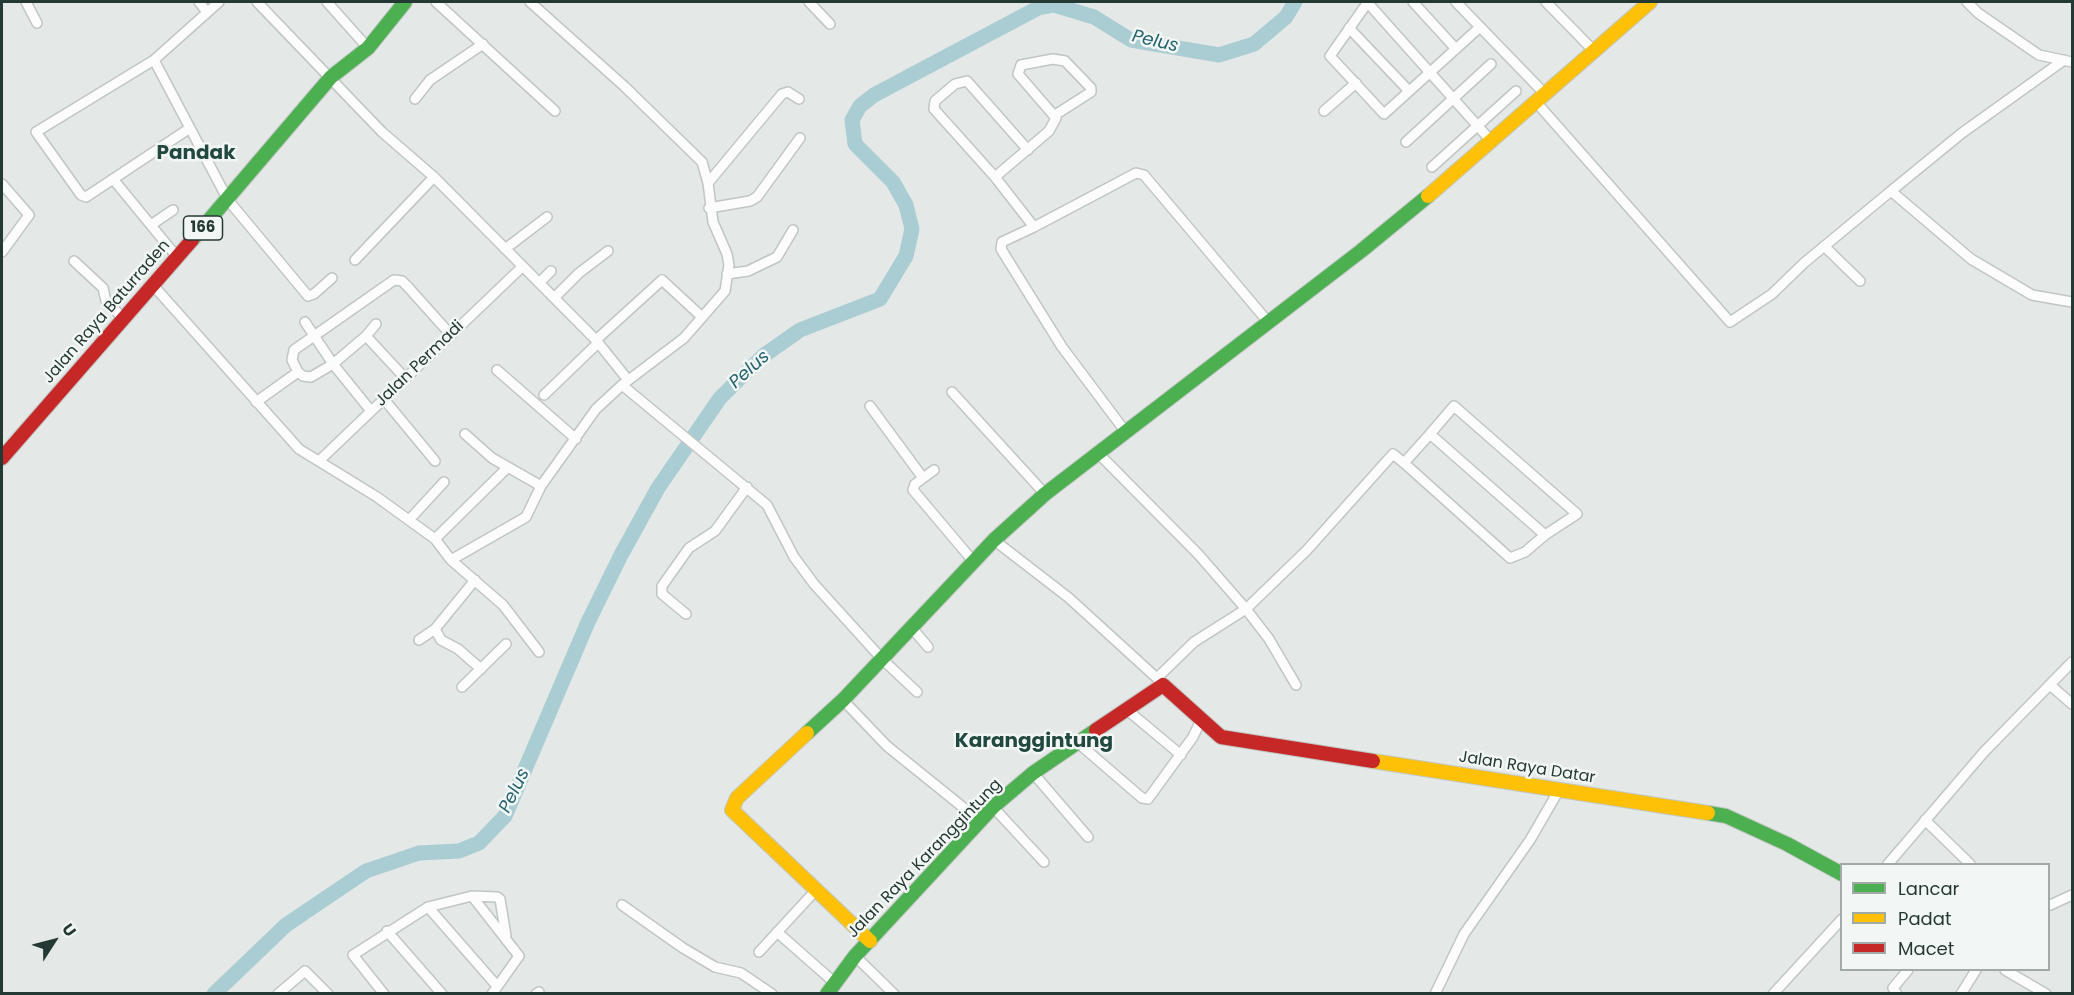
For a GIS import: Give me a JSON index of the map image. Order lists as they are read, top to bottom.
{
  "streets": {
    "street": [
      "166",
      "Jalan Raya Baturraden",
      "Jalan Permadi",
      "Jalan Raya Datar",
      "Jalan Raya Karanggintung"
    ]
  },
  "districts": ["Pandak", "Karanggintung"],
  "water": ["Pelus"],
  "legend": ["Lancar", "Padat", "Macet"],
  "north": "top right"
}
